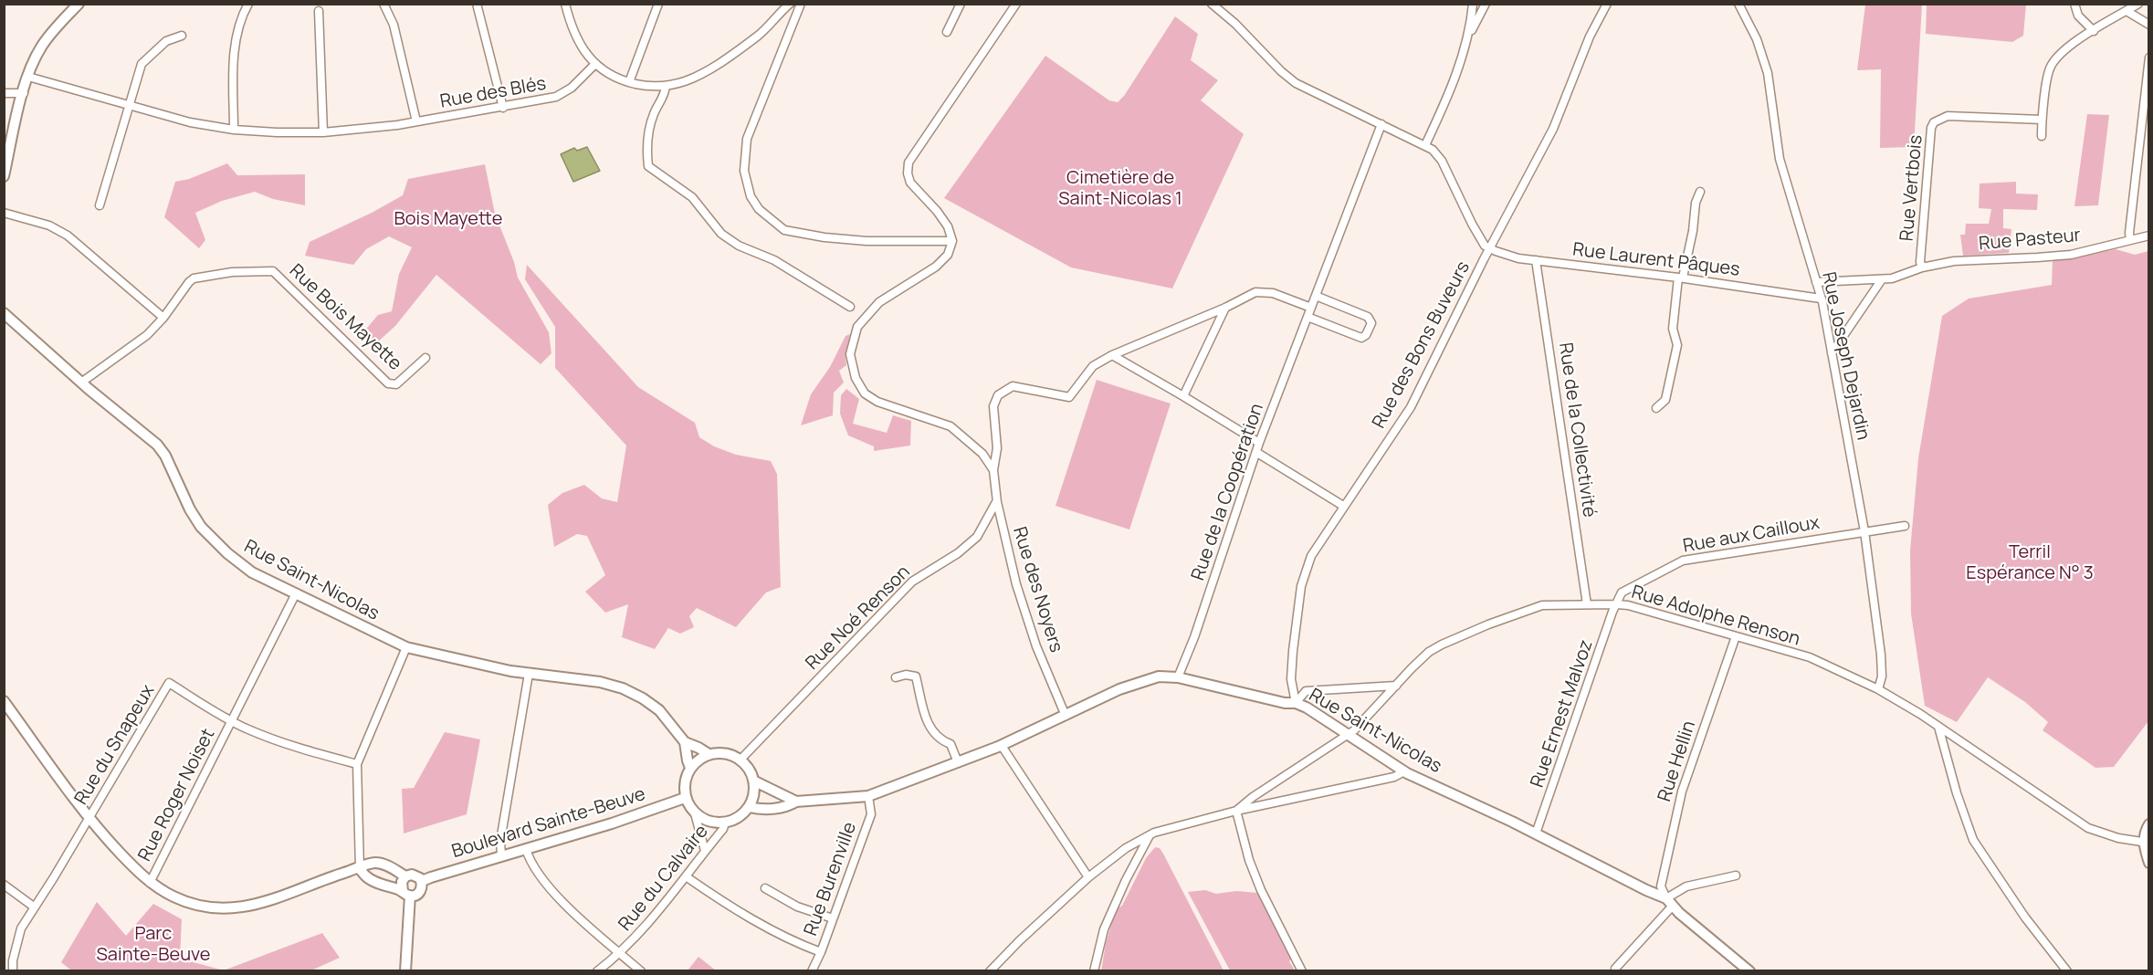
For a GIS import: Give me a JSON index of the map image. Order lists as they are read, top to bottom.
{
  "streets": {
    "street": [
      "Rue des Blés",
      "Rue Vertbois",
      "Rue Pasteur",
      "Rue Laurent Pâques",
      "Rue Bois Mayette",
      "Rue des Bons Buveurs",
      "Rue Joseph Dejardin",
      "Rue de la Collectivité",
      "Rue de la Coopération",
      "Rue aux Cailloux",
      "Rue Saint-Nicolas",
      "Rue des Noyers",
      "Rue Adolphe Renson",
      "Rue Noé Renson",
      "Rue Ernest Malvoz",
      "Rue du Snapeux",
      "Rue Hellin",
      "Rue Roger Noiset",
      "Boulevard Sainte-Beuve",
      "Rue du Calvaire",
      "Rue Burenville"
    ]
  },
  "crossings": [
    ["Rue Vertbois", "Rue Pasteur"],
    ["Rue Laurent Pâques", "Rue des Bons Buveurs"],
    ["Rue Laurent Pâques", "Rue Joseph Dejardin"],
    ["Rue Laurent Pâques", "Rue de la Collectivité"],
    ["Rue Bois Mayette", "Rue Saint-Nicolas"],
    ["Rue des Bons Buveurs", "Rue Saint-Nicolas"],
    ["Rue Joseph Dejardin", "Rue aux Cailloux"],
    ["Rue Joseph Dejardin", "Rue Adolphe Renson"],
    ["Rue de la Collectivité", "Rue Adolphe Renson"],
    ["Rue de la Coopération", "Rue Saint-Nicolas"],
    ["Rue aux Cailloux", "Rue Adolphe Renson"],
    ["Rue aux Cailloux", "Rue Ernest Malvoz"],
    ["Rue Saint-Nicolas", "Rue des Noyers"],
    ["Rue Saint-Nicolas", "Rue Adolphe Renson"],
    ["Rue Saint-Nicolas", "Rue Noé Renson"],
    ["Rue Saint-Nicolas", "Rue Ernest Malvoz"],
    ["Rue Saint-Nicolas", "Rue Hellin"],
    ["Rue Saint-Nicolas", "Rue Roger Noiset"],
    ["Rue Saint-Nicolas", "Boulevard Sainte-Beuve"],
    ["Rue Saint-Nicolas", "Rue du Calvaire"],
    ["Rue Saint-Nicolas", "Rue Burenville"],
    ["Rue des Noyers", "Rue Noé Renson"],
    ["Rue Adolphe Renson", "Rue Ernest Malvoz"],
    ["Rue Adolphe Renson", "Rue Hellin"],
    ["Rue Noé Renson", "Boulevard Sainte-Beuve"],
    ["Rue Noé Renson", "Rue du Calvaire"],
    ["Rue du Snapeux", "Rue Roger Noiset"],
    ["Boulevard Sainte-Beuve", "Rue du Calvaire"]
  ],
  "parks": [
    "Cimetière de Saint-Nicolas 1",
    "Bois Mayette",
    "Terril Espérance N° 3",
    "Parc Sainte-Beuve"
  ]
}
